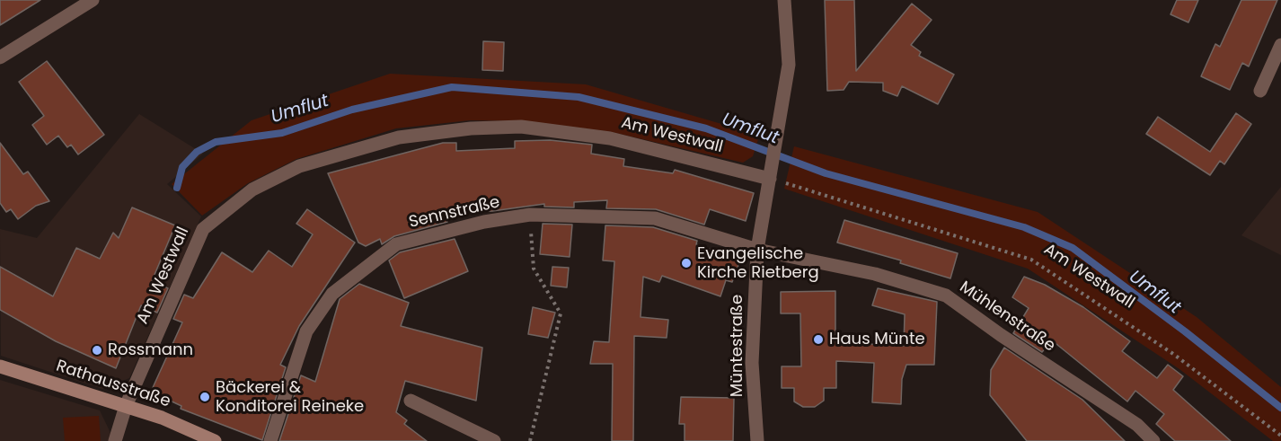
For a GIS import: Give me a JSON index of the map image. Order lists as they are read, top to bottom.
{
  "streets": {
    "street": [
      "Am Westwall",
      "Sennstraße",
      "Mühlenstraße",
      "Müntestraße",
      "Rathausstraße"
    ]
  },
  "crossings": [
    ["Am Westwall", "Müntestraße"],
    ["Am Westwall", "Rathausstraße"],
    ["Sennstraße", "Mühlenstraße"],
    ["Sennstraße", "Müntestraße"],
    ["Mühlenstraße", "Müntestraße"]
  ],
  "water": ["Umflut"],
  "places": [
    "Evangelische Kirche Rietberg",
    "Haus Münte",
    "Rossmann",
    "Bäckerei & Konditorei Reineke"
  ]
}
